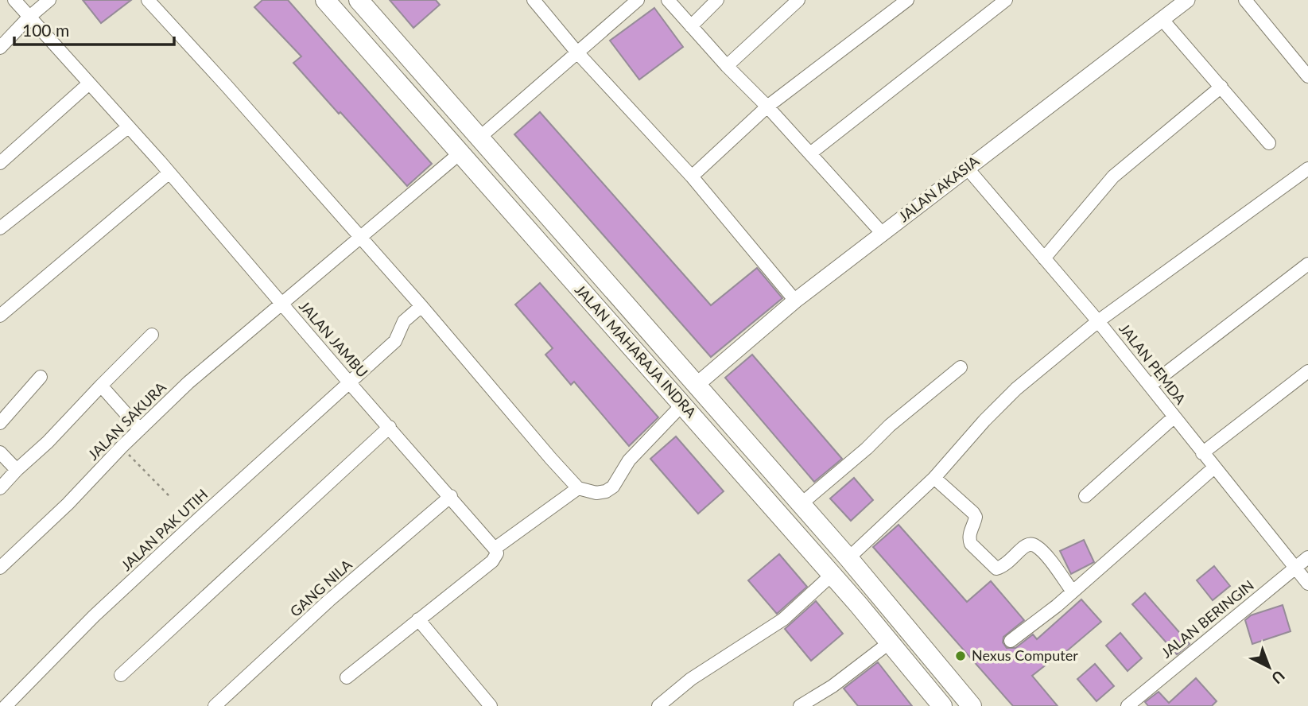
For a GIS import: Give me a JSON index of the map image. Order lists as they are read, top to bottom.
{
  "streets": {
    "highway": ["JALAN MAHARAJA INDRA"],
    "street": [
      "JALAN AKASIA",
      "JALAN JAMBU",
      "JALAN PEMDA",
      "JALAN SAKURA",
      "JALAN PAK UTIH",
      "GANG NILA",
      "JALAN BERINGIN"
    ]
  },
  "crossings": [
    ["JALAN AKASIA", "JALAN MAHARAJA INDRA"],
    ["JALAN AKASIA", "JALAN PEMDA"],
    ["JALAN JAMBU", "JALAN SAKURA"],
    ["JALAN JAMBU", "JALAN PAK UTIH"],
    ["JALAN JAMBU", "GANG NILA"],
    ["JALAN MAHARAJA INDRA", "JALAN SAKURA"],
    ["JALAN PEMDA", "JALAN BERINGIN"]
  ],
  "places": ["Nexus Computer"],
  "scale_bar": "100 m",
  "north": "bottom right"
}
